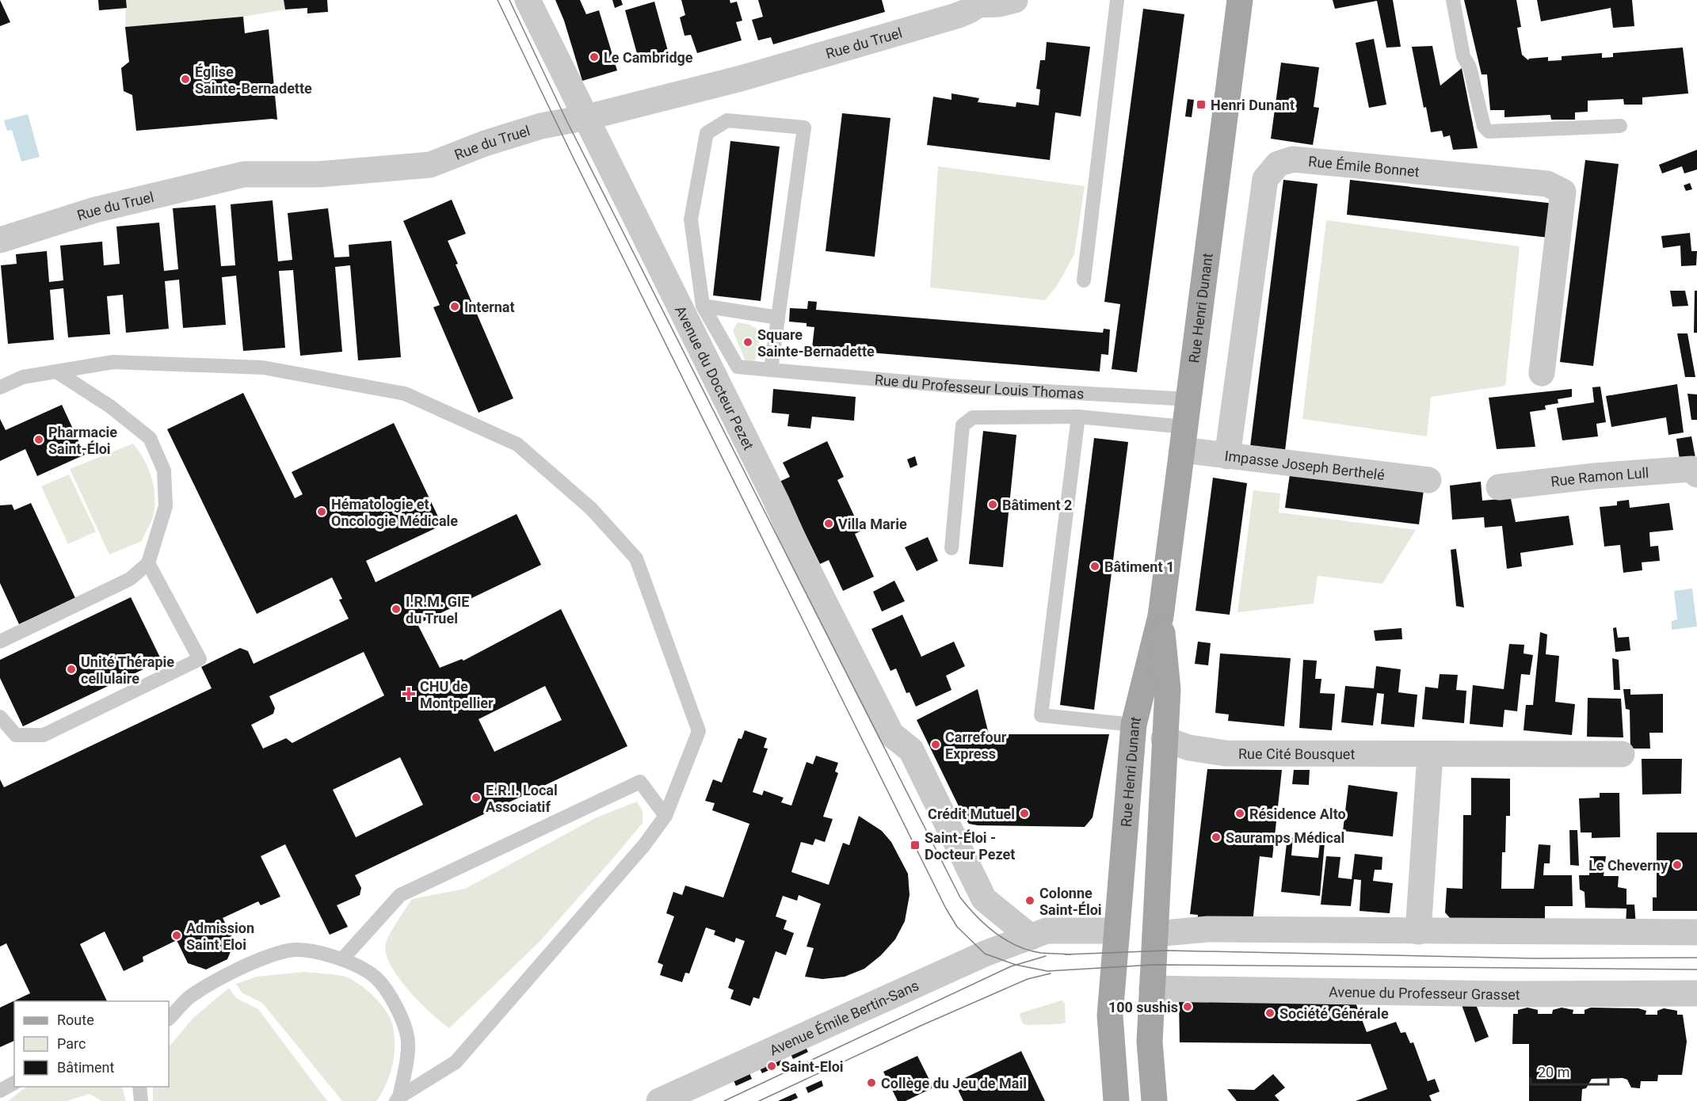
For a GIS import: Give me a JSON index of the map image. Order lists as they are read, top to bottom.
{
  "streets": {
    "main road": ["Rue Henri Dunant"],
    "street": [
      "Rue du Truel",
      "Rue Émile Bonnet",
      "Avenue du Docteur Pezet",
      "Impasse Joseph Berthelé",
      "Rue Ramon Lull",
      "Rue Cité Bousquet",
      "Avenue du Professeur Grasset",
      "Avenue Émile Bertin-Sans"
    ],
    "lane": ["Rue du Professeur Louis Thomas"]
  },
  "crossings": [
    ["Rue du Truel", "Avenue du Docteur Pezet"],
    ["Rue Émile Bonnet", "Impasse Joseph Berthelé"],
    ["Rue Henri Dunant", "Rue du Professeur Louis Thomas"],
    ["Rue Henri Dunant", "Impasse Joseph Berthelé"],
    ["Rue Henri Dunant", "Rue Cité Bousquet"],
    ["Rue Henri Dunant", "Avenue du Professeur Grasset"],
    ["Rue Henri Dunant", "Avenue Émile Bertin-Sans"],
    ["Avenue du Docteur Pezet", "Avenue Émile Bertin-Sans"]
  ],
  "places": {
    "other": [
      "Le Cambridge",
      "Église Sainte-Bernadette",
      "Internat",
      "Square Sainte-Bernadette",
      "Pharmacie Saint-Éloi",
      "Bâtiment 2",
      "Hématologie et Oncologie Médicale",
      "Villa Marie",
      "Bâtiment 1",
      "I.R.M. GIE du Truel",
      "Unité Thérapie cellulaire",
      "Carrefour Express",
      "E.R.I. Local Associatif",
      "Crédit Mutuel",
      "Résidence Alto",
      "Sauramps Médical",
      "Le Cheverny",
      "Colonne Saint-Éloi",
      "Admission Saint Eloi",
      "100 sushis",
      "Société Générale",
      "Saint-Eloi",
      "Collège du Jeu de Mail"
    ],
    "transit": ["Henri Dunant", "Saint-Éloi - Docteur Pezet"],
    "health": ["CHU de Montpellier"]
  },
  "legend": ["Route", "Parc", "Bâtiment"],
  "scale_bar": "20 m"
}
